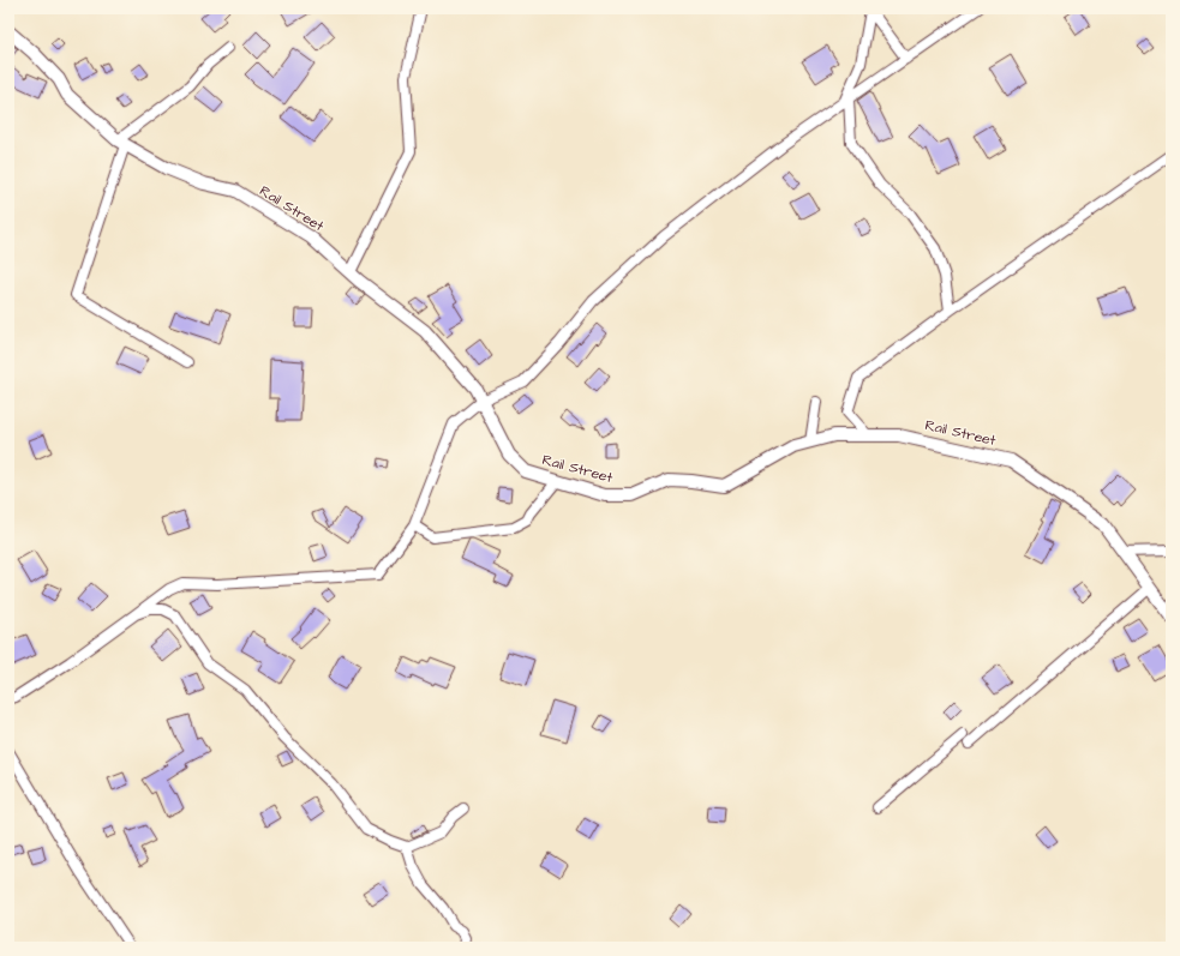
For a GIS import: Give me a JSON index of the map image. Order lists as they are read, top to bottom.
{
  "streets": {
    "street": ["Rail Street"]
  }
}
